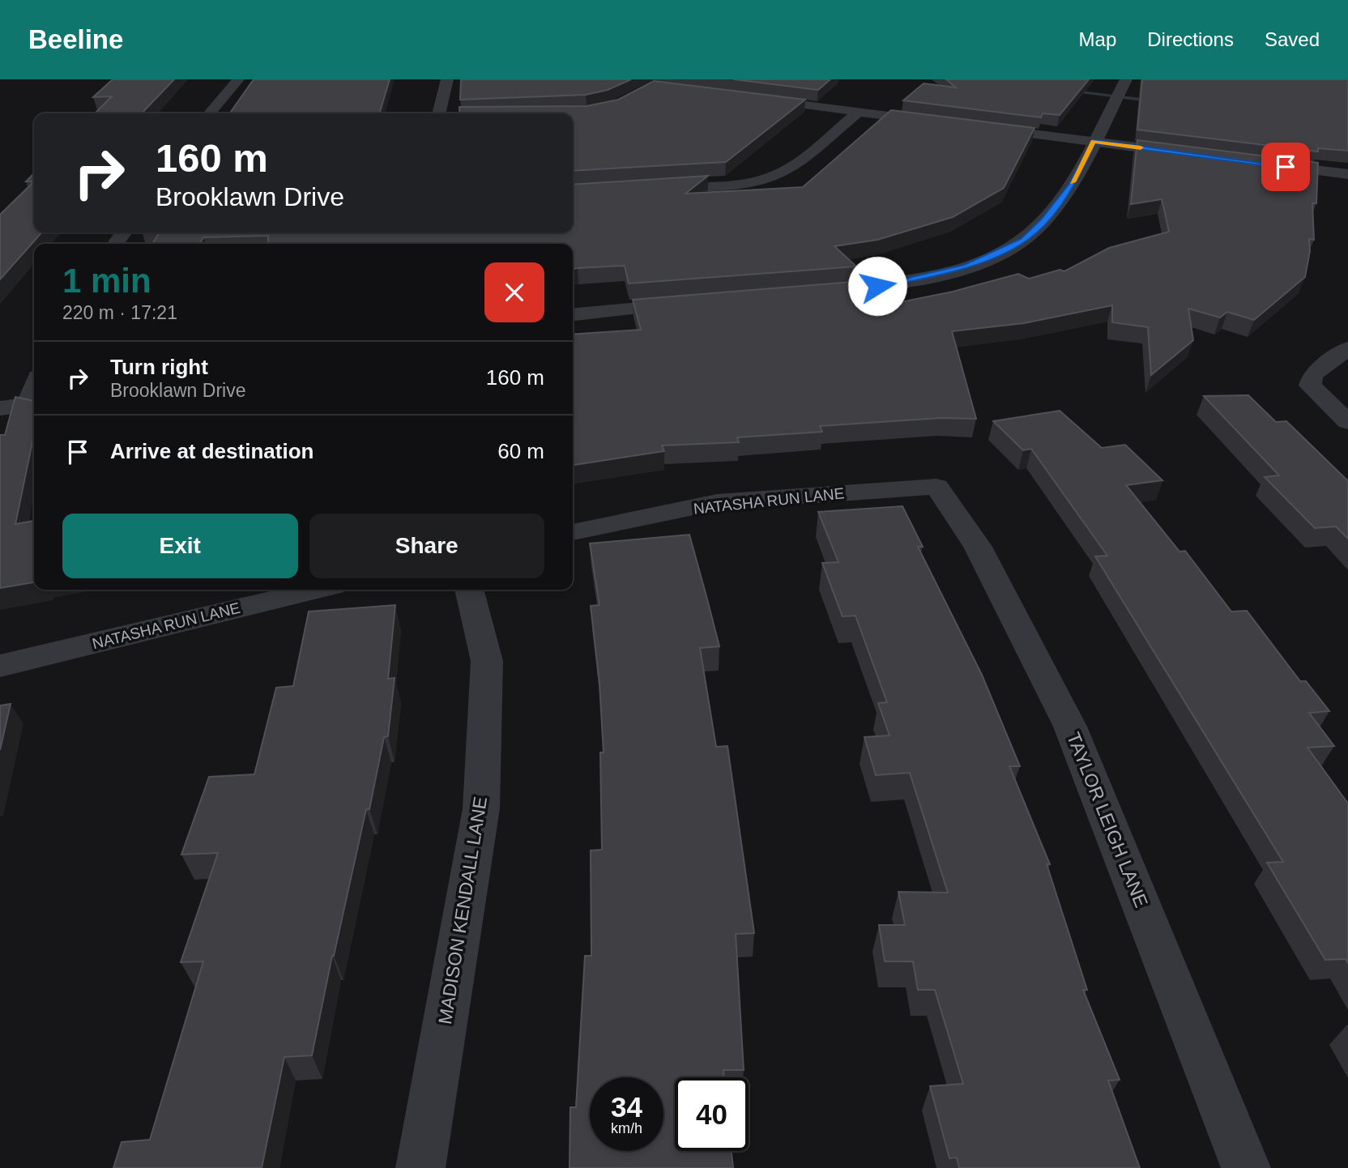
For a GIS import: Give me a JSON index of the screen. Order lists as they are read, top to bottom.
{
  "streets": {
    "street": ["NATASHA RUN LANE", "TAYLOR LEIGH LANE", "MADISON KENDALL LANE"]
  },
  "crossings": [
    ["NATASHA RUN LANE", "TAYLOR LEIGH LANE"]
  ],
  "page": {
    "header": "Beeline",
    "nav": ["Map", "Directions", "Saved"],
    "turn": ["160 m", "Brooklawn Drive"],
    "heading": ["1 min", "220 m · 17:21"],
    "list": [
      {
        "name": "Turn right",
        "note": "Brooklawn Drive",
        "value": "160 m"
      },
      {
        "name": "Arrive at destination",
        "value": "60 m"
      }
    ],
    "buttons": ["Exit", "Share"],
    "speed": "34 km/h",
    "limit": "40"
  }
}
